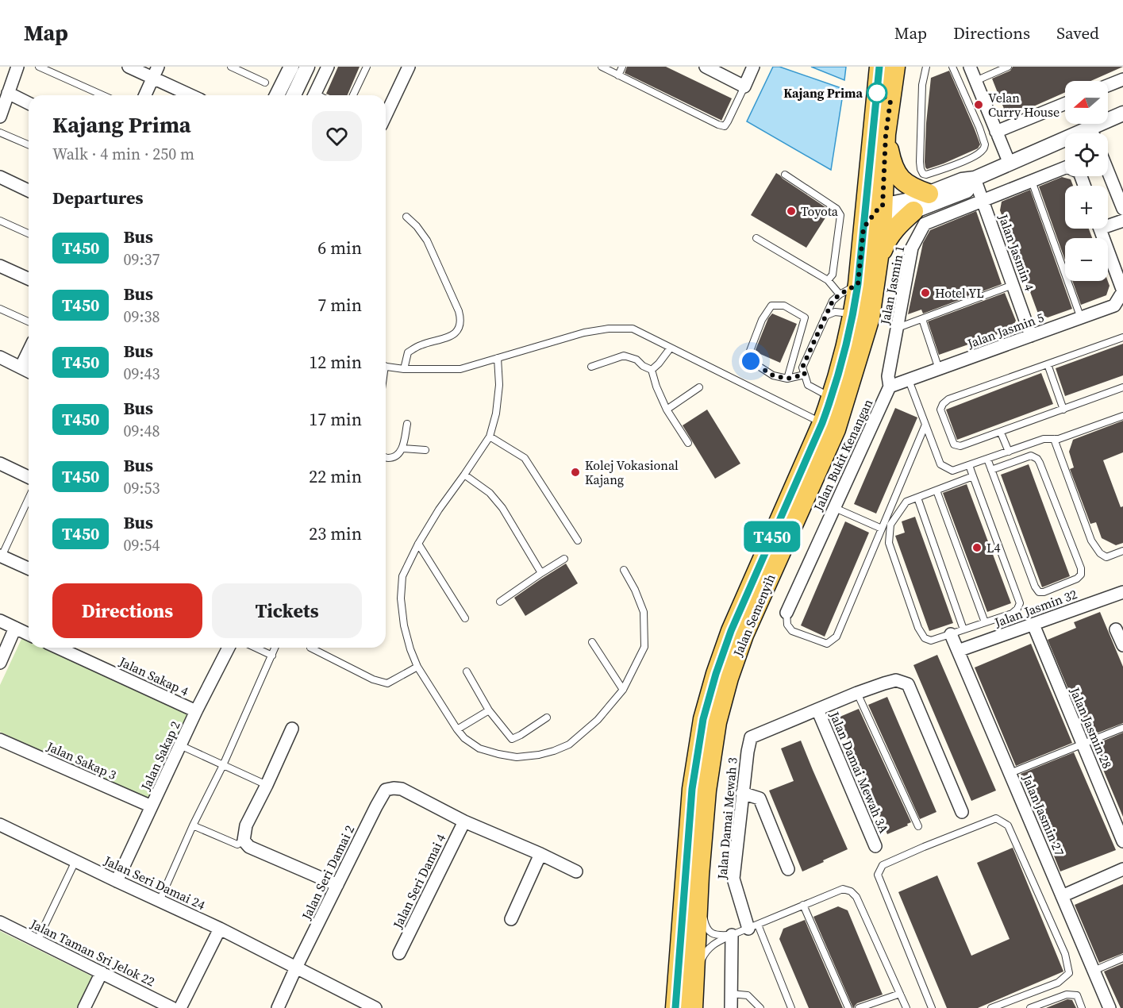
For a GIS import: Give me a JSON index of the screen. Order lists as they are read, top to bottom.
{
  "streets": {
    "main road": ["Jalan Semenyih"],
    "street": [
      "Jalan Jasmin 4",
      "Jalan Jasmin 1",
      "Jalan Jasmin 5",
      "Jalan Bukit Kenangan",
      "Jalan Jasmin 32",
      "Jalan Sakap 4",
      "Jalan Jasmin 28",
      "Jalan Sakap 2",
      "Jalan Sakap 3",
      "Jalan Damai Mewah 3A",
      "Jalan Jasmin 27",
      "Jalan Damai Mewah 3",
      "Jalan Seri Damai 2",
      "Jalan Seri Damai 4",
      "Jalan Seri Damai 24",
      "Jalan Taman Sri Jelok 22"
    ]
  },
  "crossings": [
    ["Jalan Jasmin 4", "Jalan Jasmin 1"],
    ["Jalan Jasmin 4", "Jalan Jasmin 5"],
    ["Jalan Jasmin 1", "Jalan Jasmin 5"],
    ["Jalan Jasmin 1", "Jalan Bukit Kenangan"],
    ["Jalan Jasmin 5", "Jalan Bukit Kenangan"],
    ["Jalan Jasmin 32", "Jalan Jasmin 28"],
    ["Jalan Jasmin 32", "Jalan Jasmin 27"],
    ["Jalan Sakap 4", "Jalan Sakap 2"],
    ["Jalan Sakap 2", "Jalan Sakap 3"],
    ["Jalan Sakap 2", "Jalan Seri Damai 24"],
    ["Jalan Damai Mewah 3A", "Jalan Damai Mewah 3"],
    ["Jalan Seri Damai 2", "Jalan Seri Damai 4"],
    ["Jalan Seri Damai 2", "Jalan Seri Damai 24"]
  ],
  "places": [
    "Kajang Prima",
    "Velan Curry House",
    "Toyota",
    "Hotel YL",
    "Kolej Vokasional Kajang",
    "L4"
  ],
  "lines": ["bus line T450"],
  "north": "left",
  "page": {
    "header": "Map",
    "nav": ["Map", "Directions", "Saved"],
    "on_map": "T450",
    "map_buttons": ["+", "−"],
    "heading": [
      ["Kajang Prima", "Walk · 4 min · 250 m"],
      "Departures"
    ],
    "list": [
      {
        "mark": "T450",
        "name": "Bus",
        "note": "09:37",
        "value": "6 min"
      },
      {
        "mark": "T450",
        "name": "Bus",
        "note": "09:38",
        "value": "7 min"
      },
      {
        "mark": "T450",
        "name": "Bus",
        "note": "09:43",
        "value": "12 min"
      },
      {
        "mark": "T450",
        "name": "Bus",
        "note": "09:48",
        "value": "17 min"
      },
      {
        "mark": "T450",
        "name": "Bus",
        "note": "09:53",
        "value": "22 min"
      },
      {
        "mark": "T450",
        "name": "Bus",
        "note": "09:54",
        "value": "23 min"
      }
    ],
    "buttons": ["Directions", "Tickets"]
  }
}
